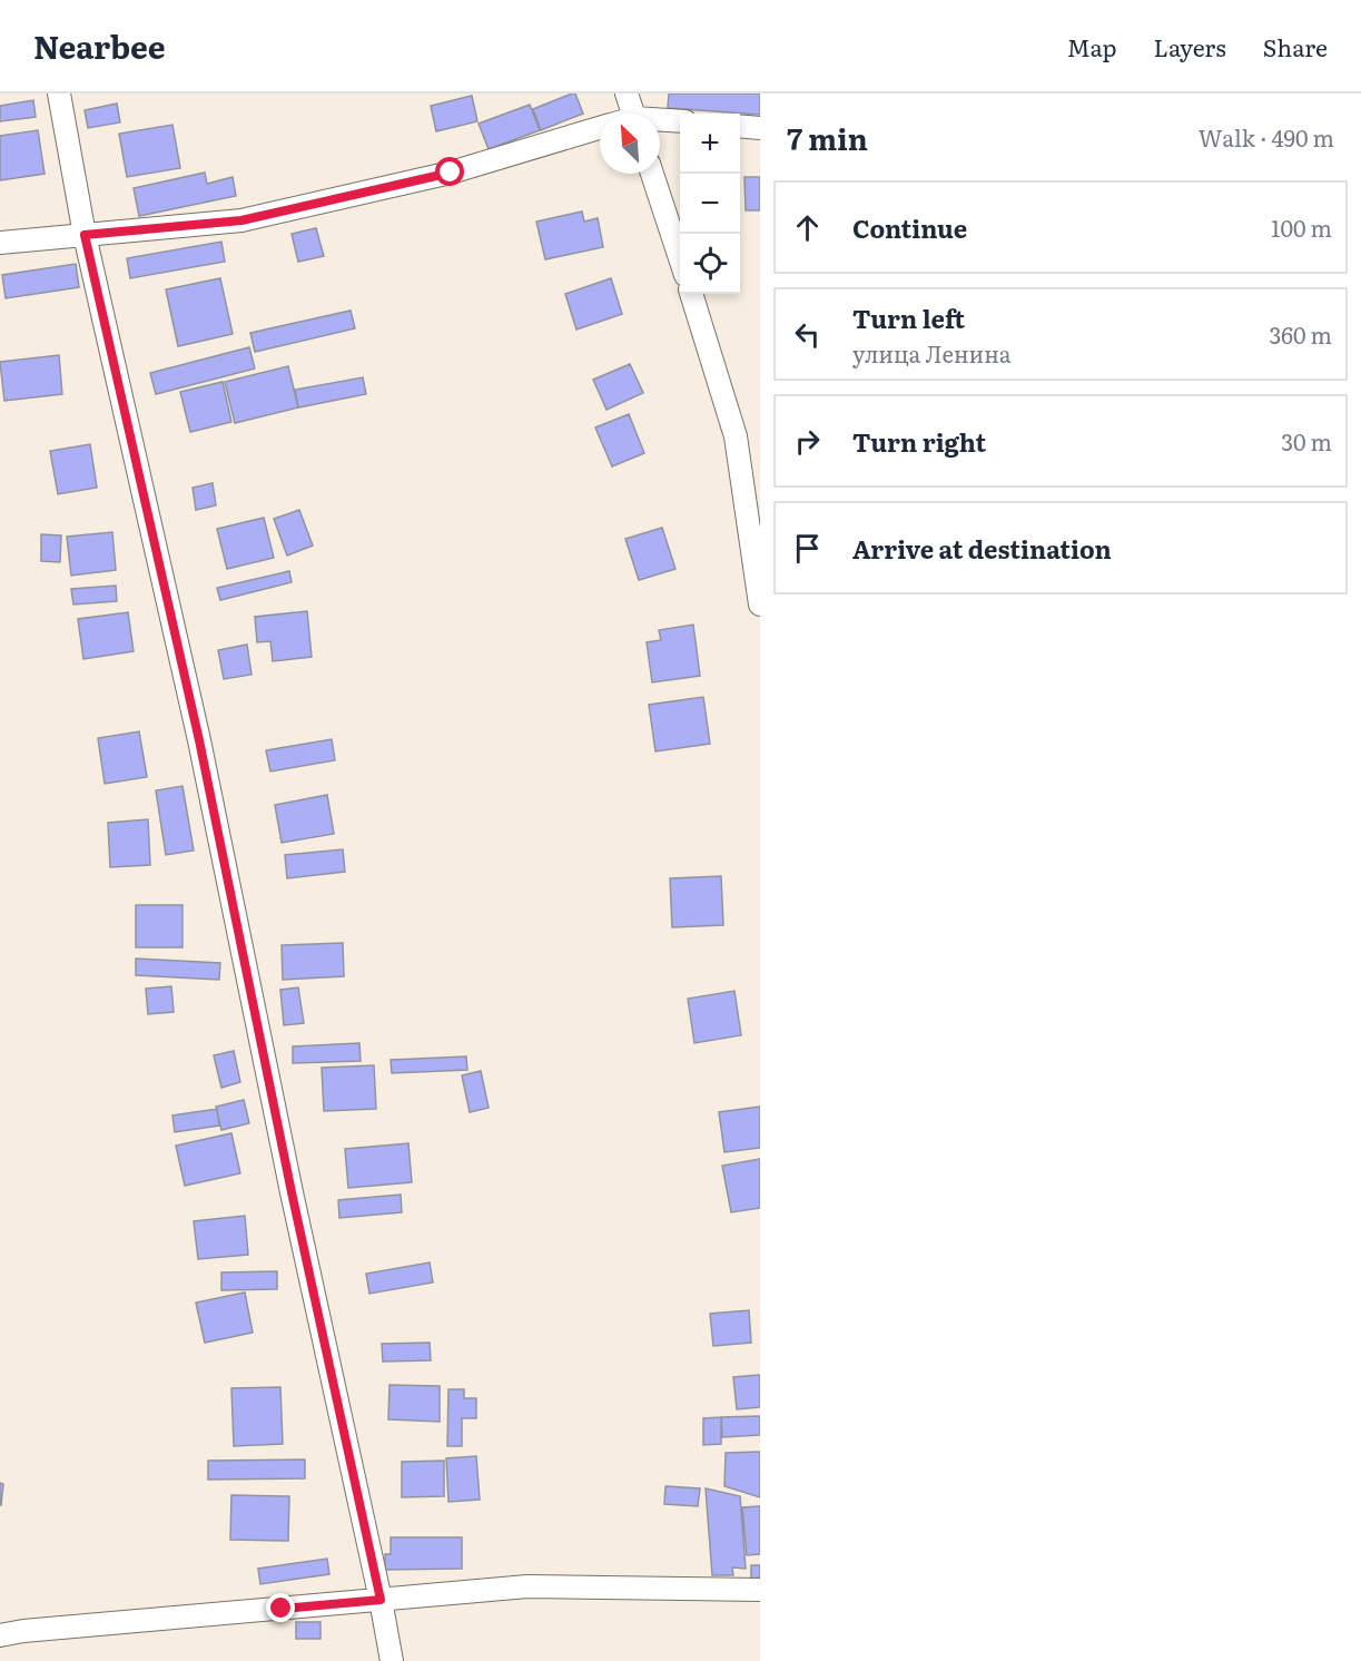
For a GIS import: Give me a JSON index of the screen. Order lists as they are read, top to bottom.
{
  "north": "top left",
  "page": {
    "header": "Nearbee",
    "nav": ["Map", "Layers", "Share"],
    "heading": ["7 min", "Walk · 490 m"],
    "map_buttons": ["+", "−"],
    "list": [
      ["Continue", "100 m"],
      ["Turn left", "улица Ленина", "360 m"],
      ["Turn right", "30 m"],
      "Arrive at destination"
    ]
  }
}
